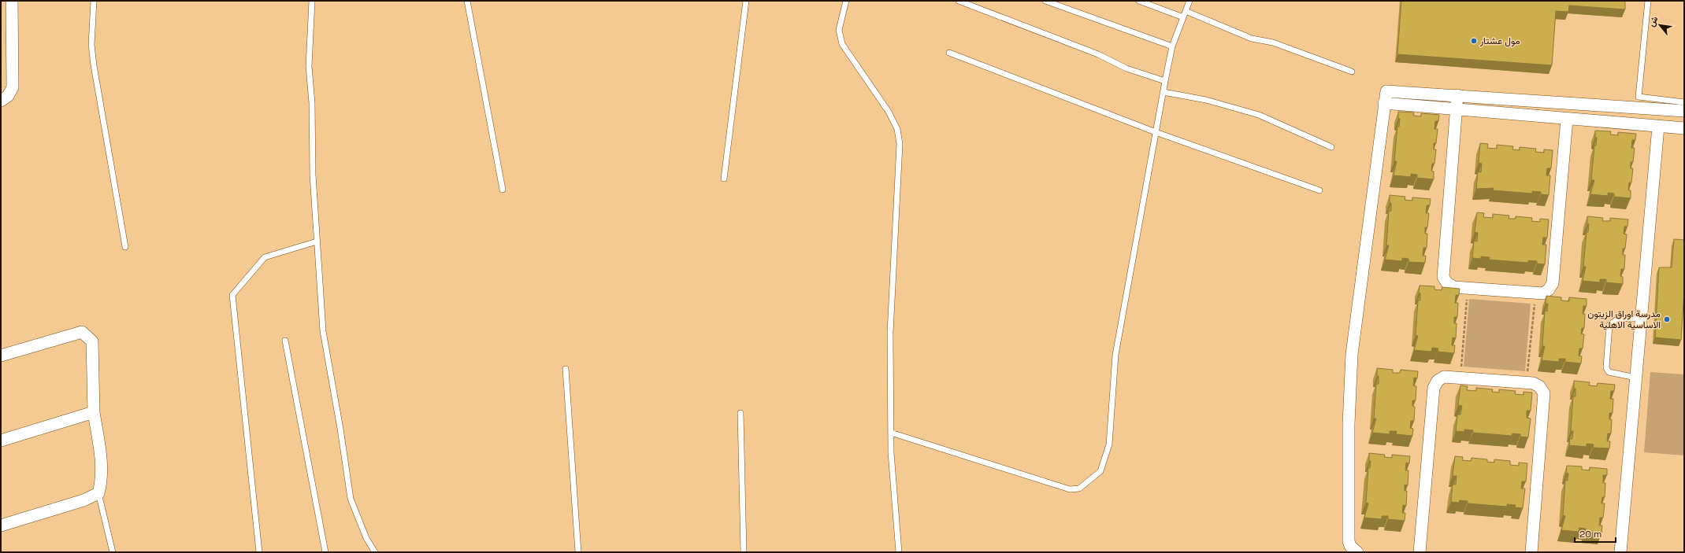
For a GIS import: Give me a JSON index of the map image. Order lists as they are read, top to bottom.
{
  "places": ["مول عشتار", "مدرسة اوراق الزيتون الاساسية الاهلية"],
  "scale_bar": "20 m",
  "north": "top left"
}
